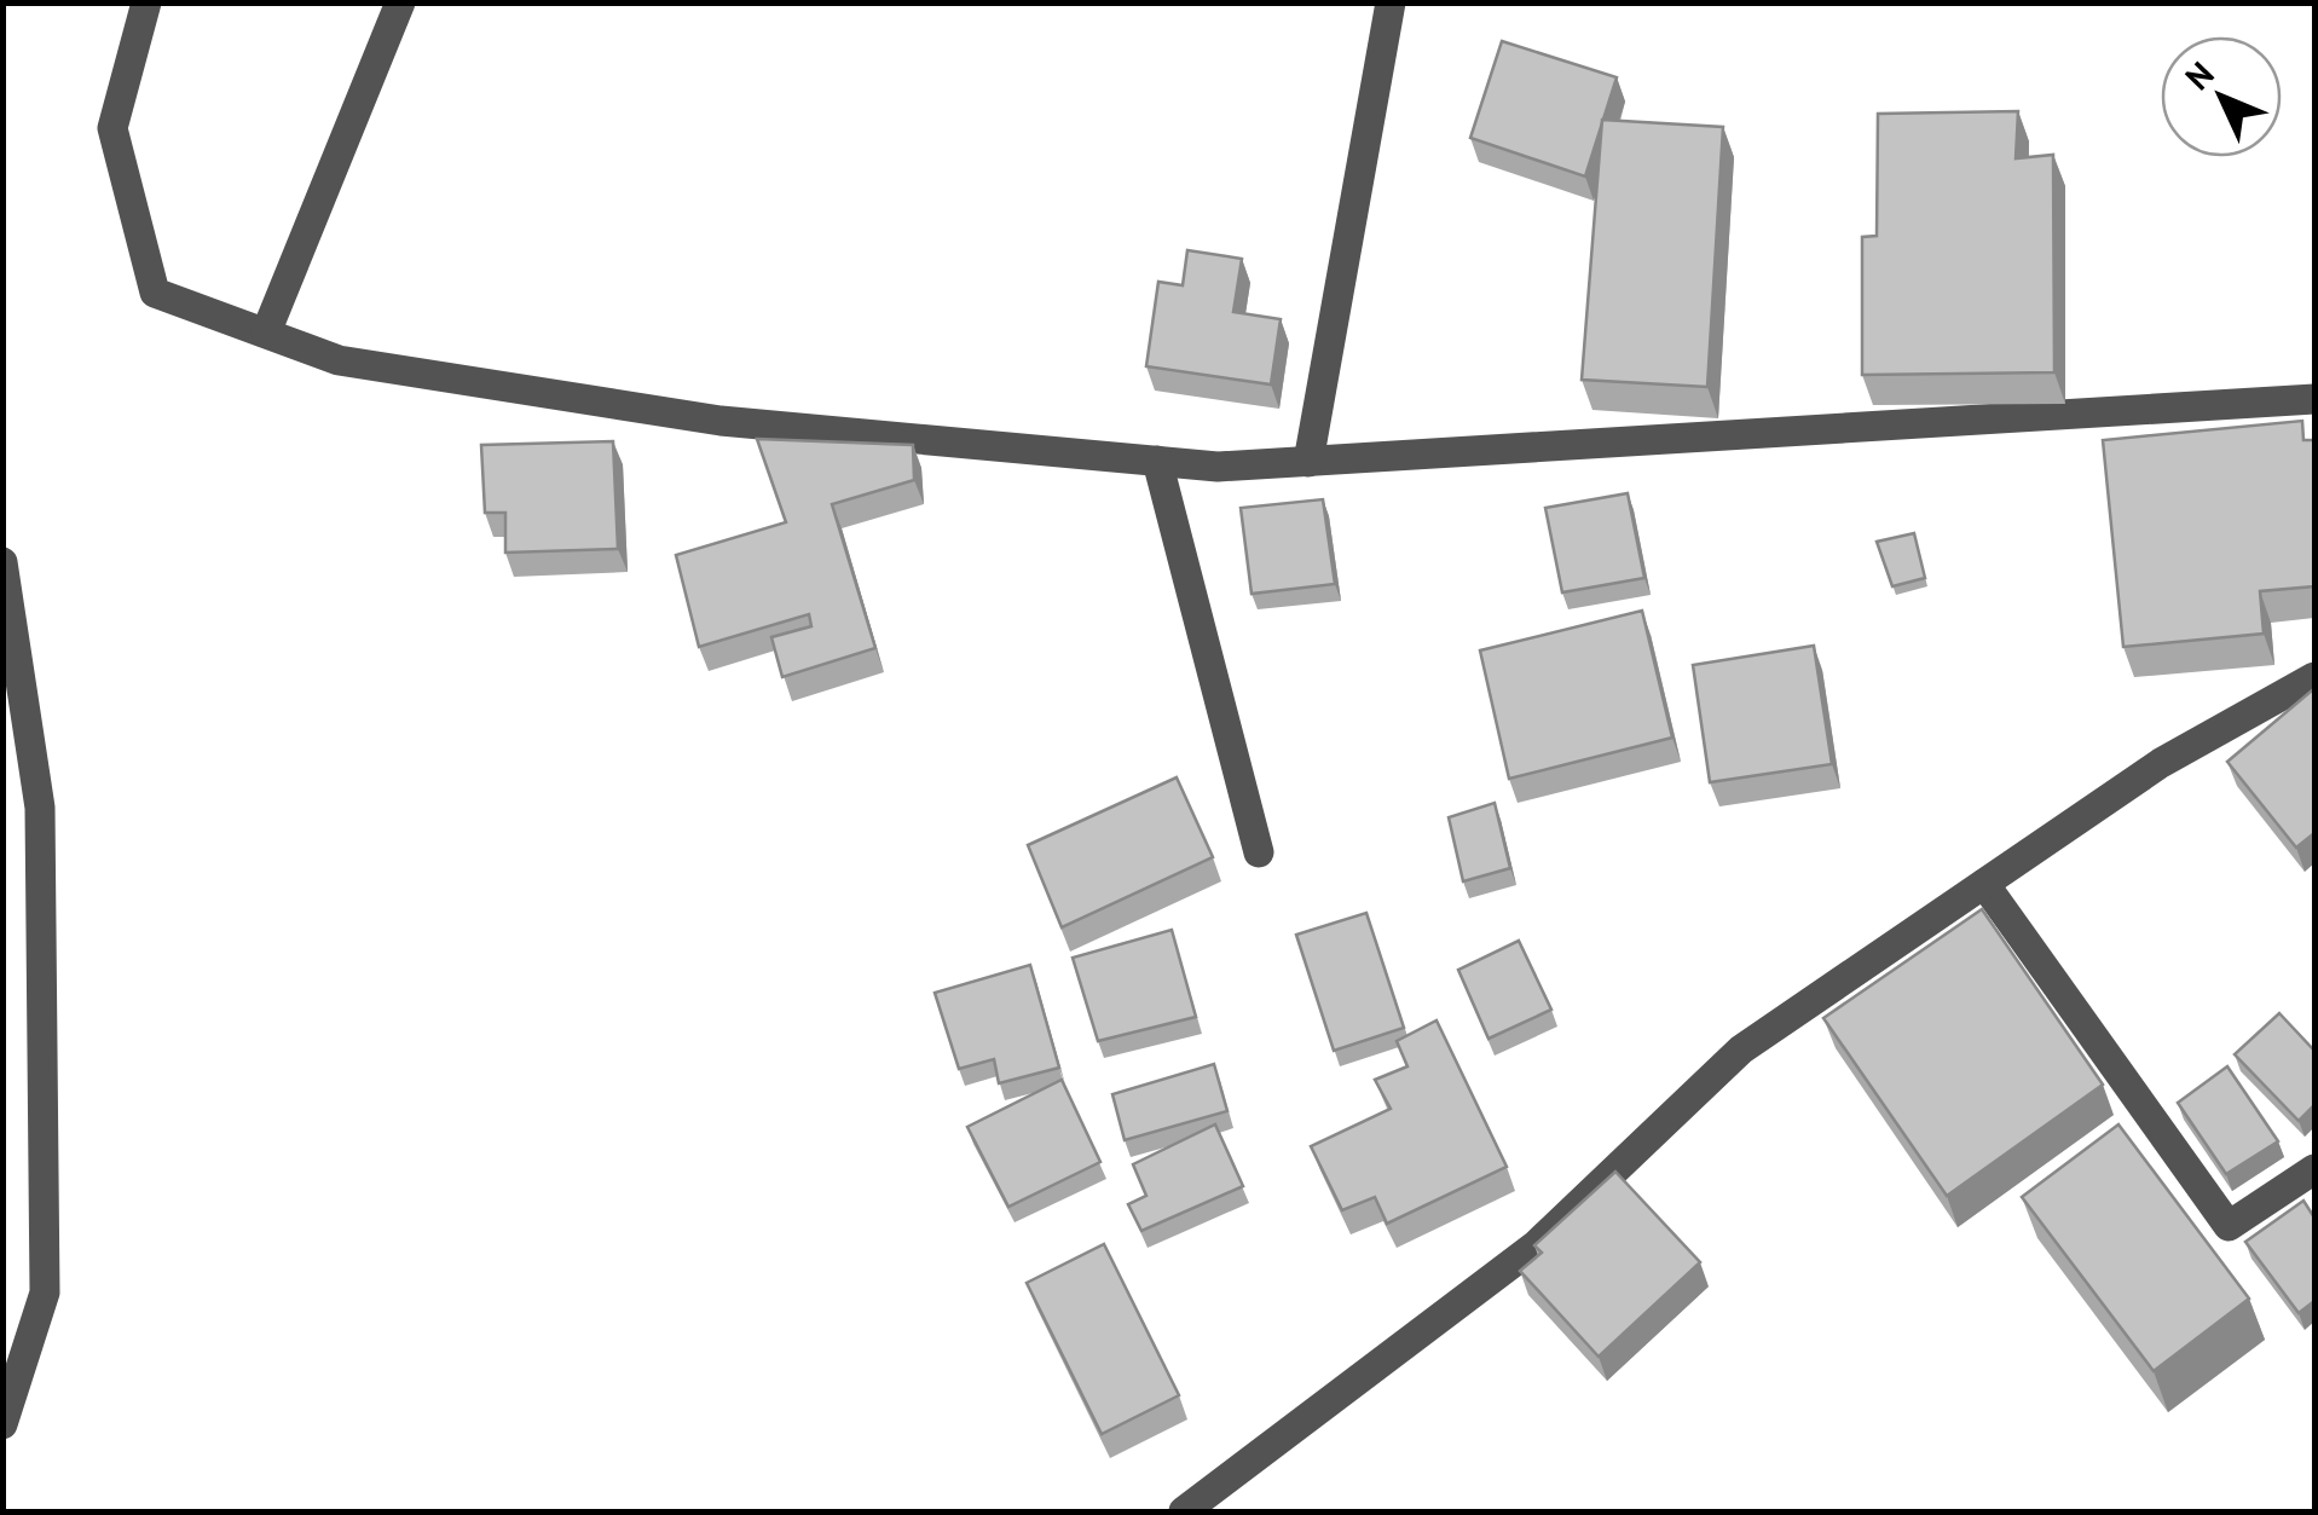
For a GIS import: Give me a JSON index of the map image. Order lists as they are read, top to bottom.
{
  "north": "top left"
}
